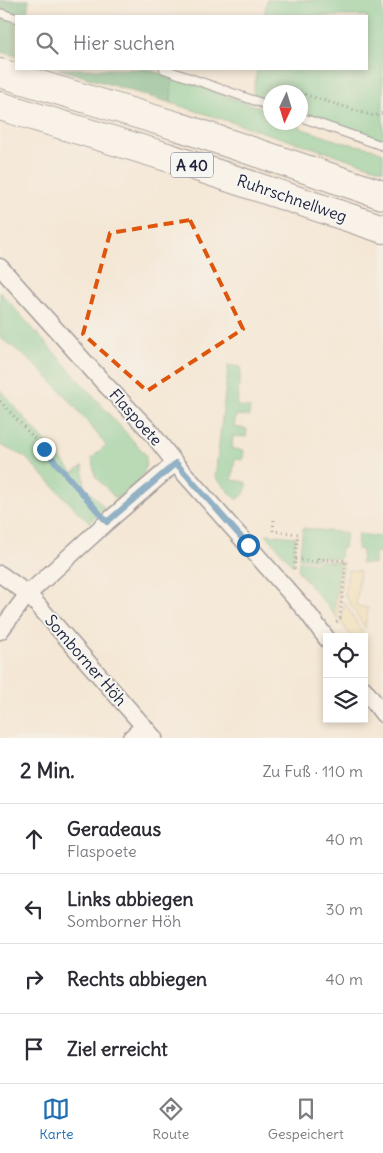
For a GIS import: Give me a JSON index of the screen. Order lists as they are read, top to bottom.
{
  "streets": {
    "highway": ["A 40", "Ruhrschnellweg"],
    "street": ["Flaspoete", "Somborner Höh"]
  },
  "north": "bottom",
  "page": {
    "search": "Hier suchen",
    "heading": ["2 Min.", "Zu Fuß · 110 m"],
    "list": [
      ["Geradeaus", "Flaspoete", "40 m"],
      ["Links abbiegen", "Somborner Höh", "30 m"],
      ["Rechts abbiegen", "40 m"],
      "Ziel erreicht"
    ],
    "nav": ["Karte", "Route", "Gespeichert"]
  }
}
